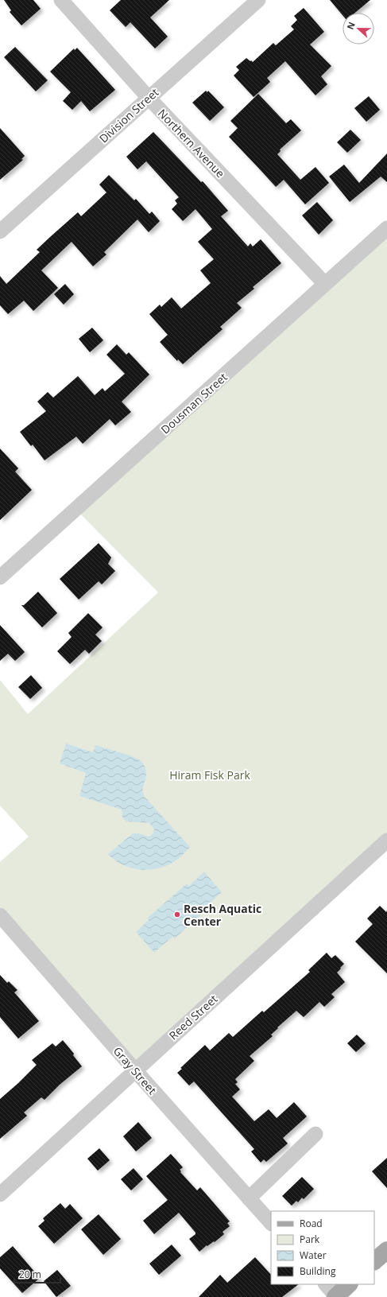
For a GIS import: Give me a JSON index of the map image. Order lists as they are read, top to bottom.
{
  "streets": {
    "street": [
      "Division Street",
      "Northern Avenue",
      "Dousman Street",
      "Reed Street",
      "Gray Street"
    ]
  },
  "crossings": [
    ["Division Street", "Northern Avenue"],
    ["Northern Avenue", "Dousman Street"],
    ["Reed Street", "Gray Street"]
  ],
  "parks": ["Hiram Fisk Park"],
  "places": ["Resch Aquatic Center"],
  "legend": [
    "Road",
    "Park",
    "Water",
    "Building"
  ],
  "scale_bar": "20 m",
  "north": "left"
}
